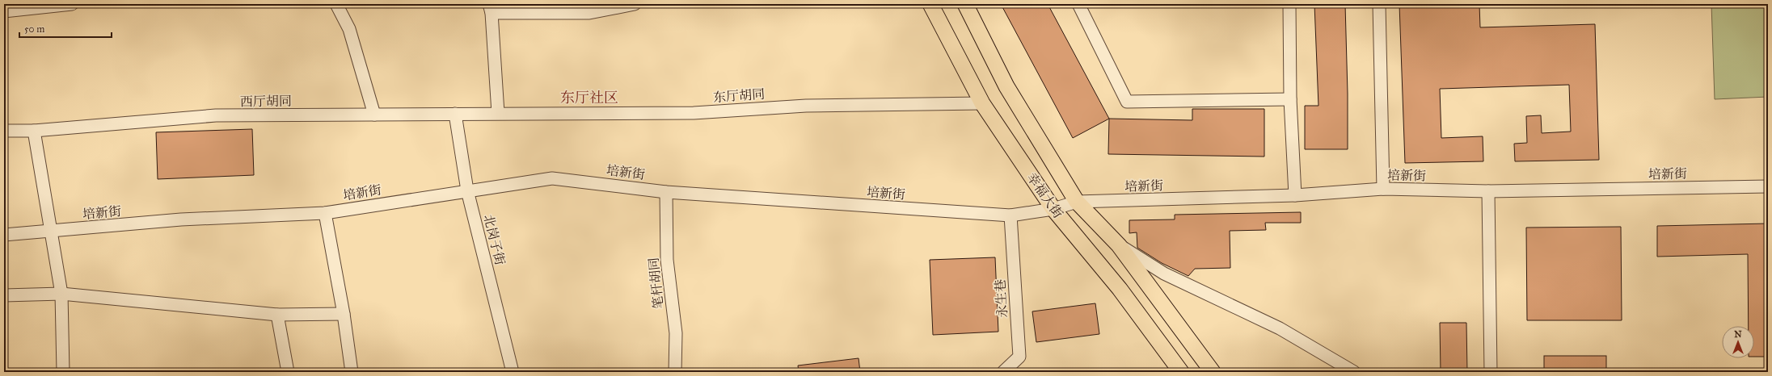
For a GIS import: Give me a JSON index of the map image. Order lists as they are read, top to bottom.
{
  "streets": {
    "main road": ["幸福大街"],
    "street": [
      "东厅胡同",
      "西厅胡同",
      "培新街",
      "北岗子街",
      "笔杆胡同",
      "永生巷"
    ]
  },
  "crossings": [
    ["东厅胡同", "西厅胡同"],
    ["东厅胡同", "幸福大街"],
    ["西厅胡同", "北岗子街"],
    ["培新街", "幸福大街"],
    ["培新街", "北岗子街"],
    ["培新街", "笔杆胡同"],
    ["培新街", "永生巷"]
  ],
  "districts": ["东厅社区"],
  "scale_bar": "50 m",
  "north": "top"
}
